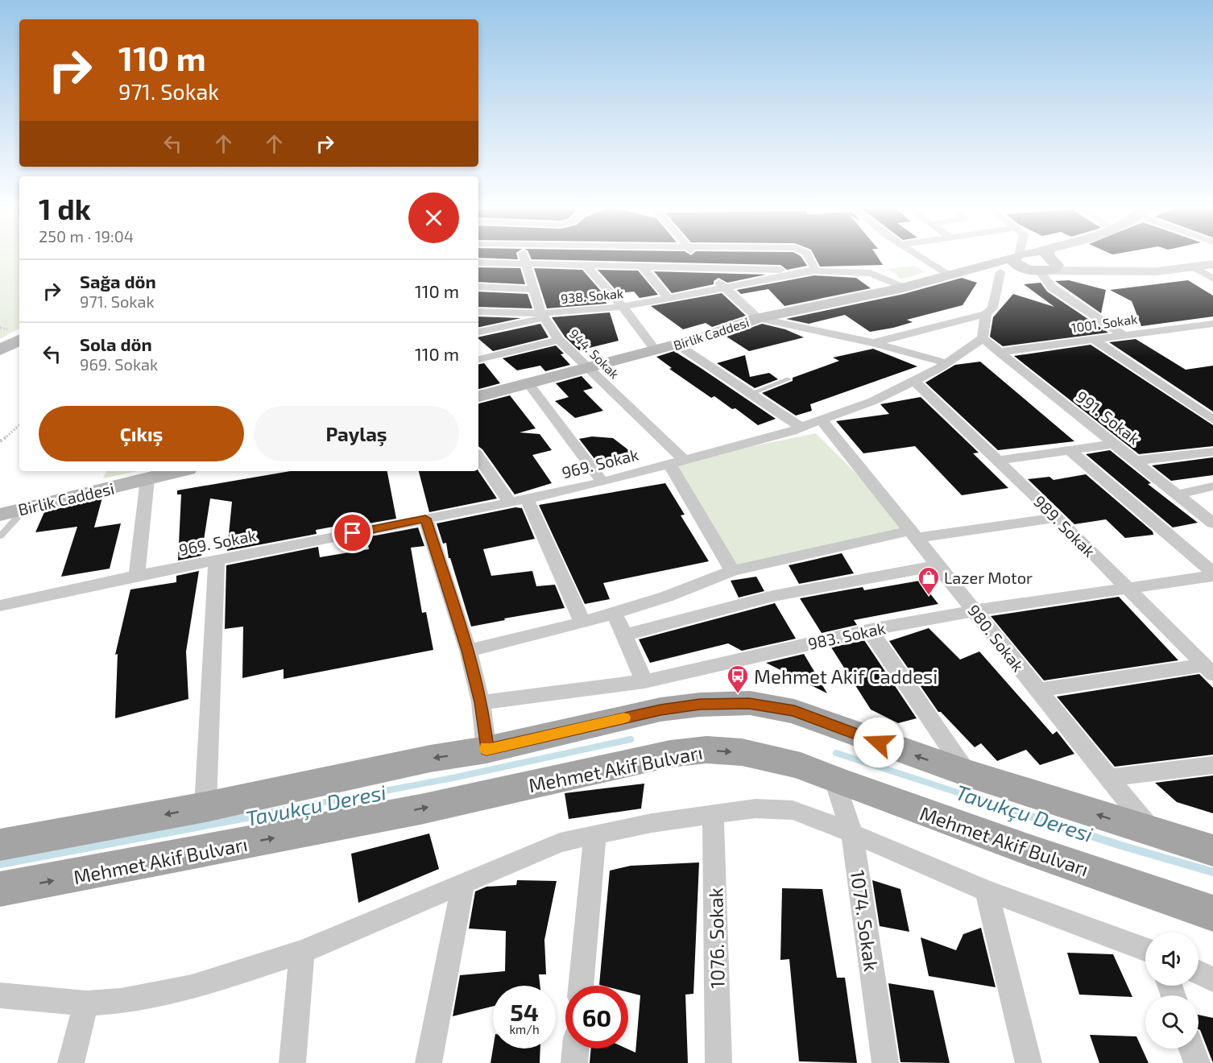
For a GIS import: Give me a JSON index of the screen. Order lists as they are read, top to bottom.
{
  "streets": {
    "main road": ["Birlik Caddesi", "Mehmet Akif Bulvarı"],
    "street": [
      "938. Sokak",
      "1001. Sokak",
      "944. Sokak",
      "991. Sokak",
      "969. Sokak",
      "989. Sokak",
      "983. Sokak",
      "980. Sokak",
      "1074. Sokak",
      "1076. Sokak"
    ]
  },
  "crossings": [
    ["938. Sokak", "944. Sokak"],
    ["1001. Sokak", "991. Sokak"],
    ["Birlik Caddesi", "944. Sokak"],
    ["944. Sokak", "969. Sokak"],
    ["991. Sokak", "969. Sokak"],
    ["969. Sokak", "989. Sokak"],
    ["969. Sokak", "980. Sokak"],
    ["989. Sokak", "983. Sokak"],
    ["983. Sokak", "980. Sokak"],
    ["Mehmet Akif Bulvarı", "1074. Sokak"]
  ],
  "water": ["Tavukçu Deresi"],
  "places": {
    "shop": ["Lazer Motor"],
    "bus stop": ["Mehmet Akif Caddesi"]
  },
  "page": {
    "turn": ["110 m", "971. Sokak"],
    "heading": ["1 dk", "250 m · 19:04"],
    "list": [
      {
        "name": "Sağa dön",
        "note": "971. Sokak",
        "value": "110 m"
      },
      {
        "name": "Sola dön",
        "note": "969. Sokak",
        "value": "110 m"
      }
    ],
    "buttons": ["Çıkış", "Paylaş"],
    "speed": "54 km/h",
    "limit": "60"
  }
}
